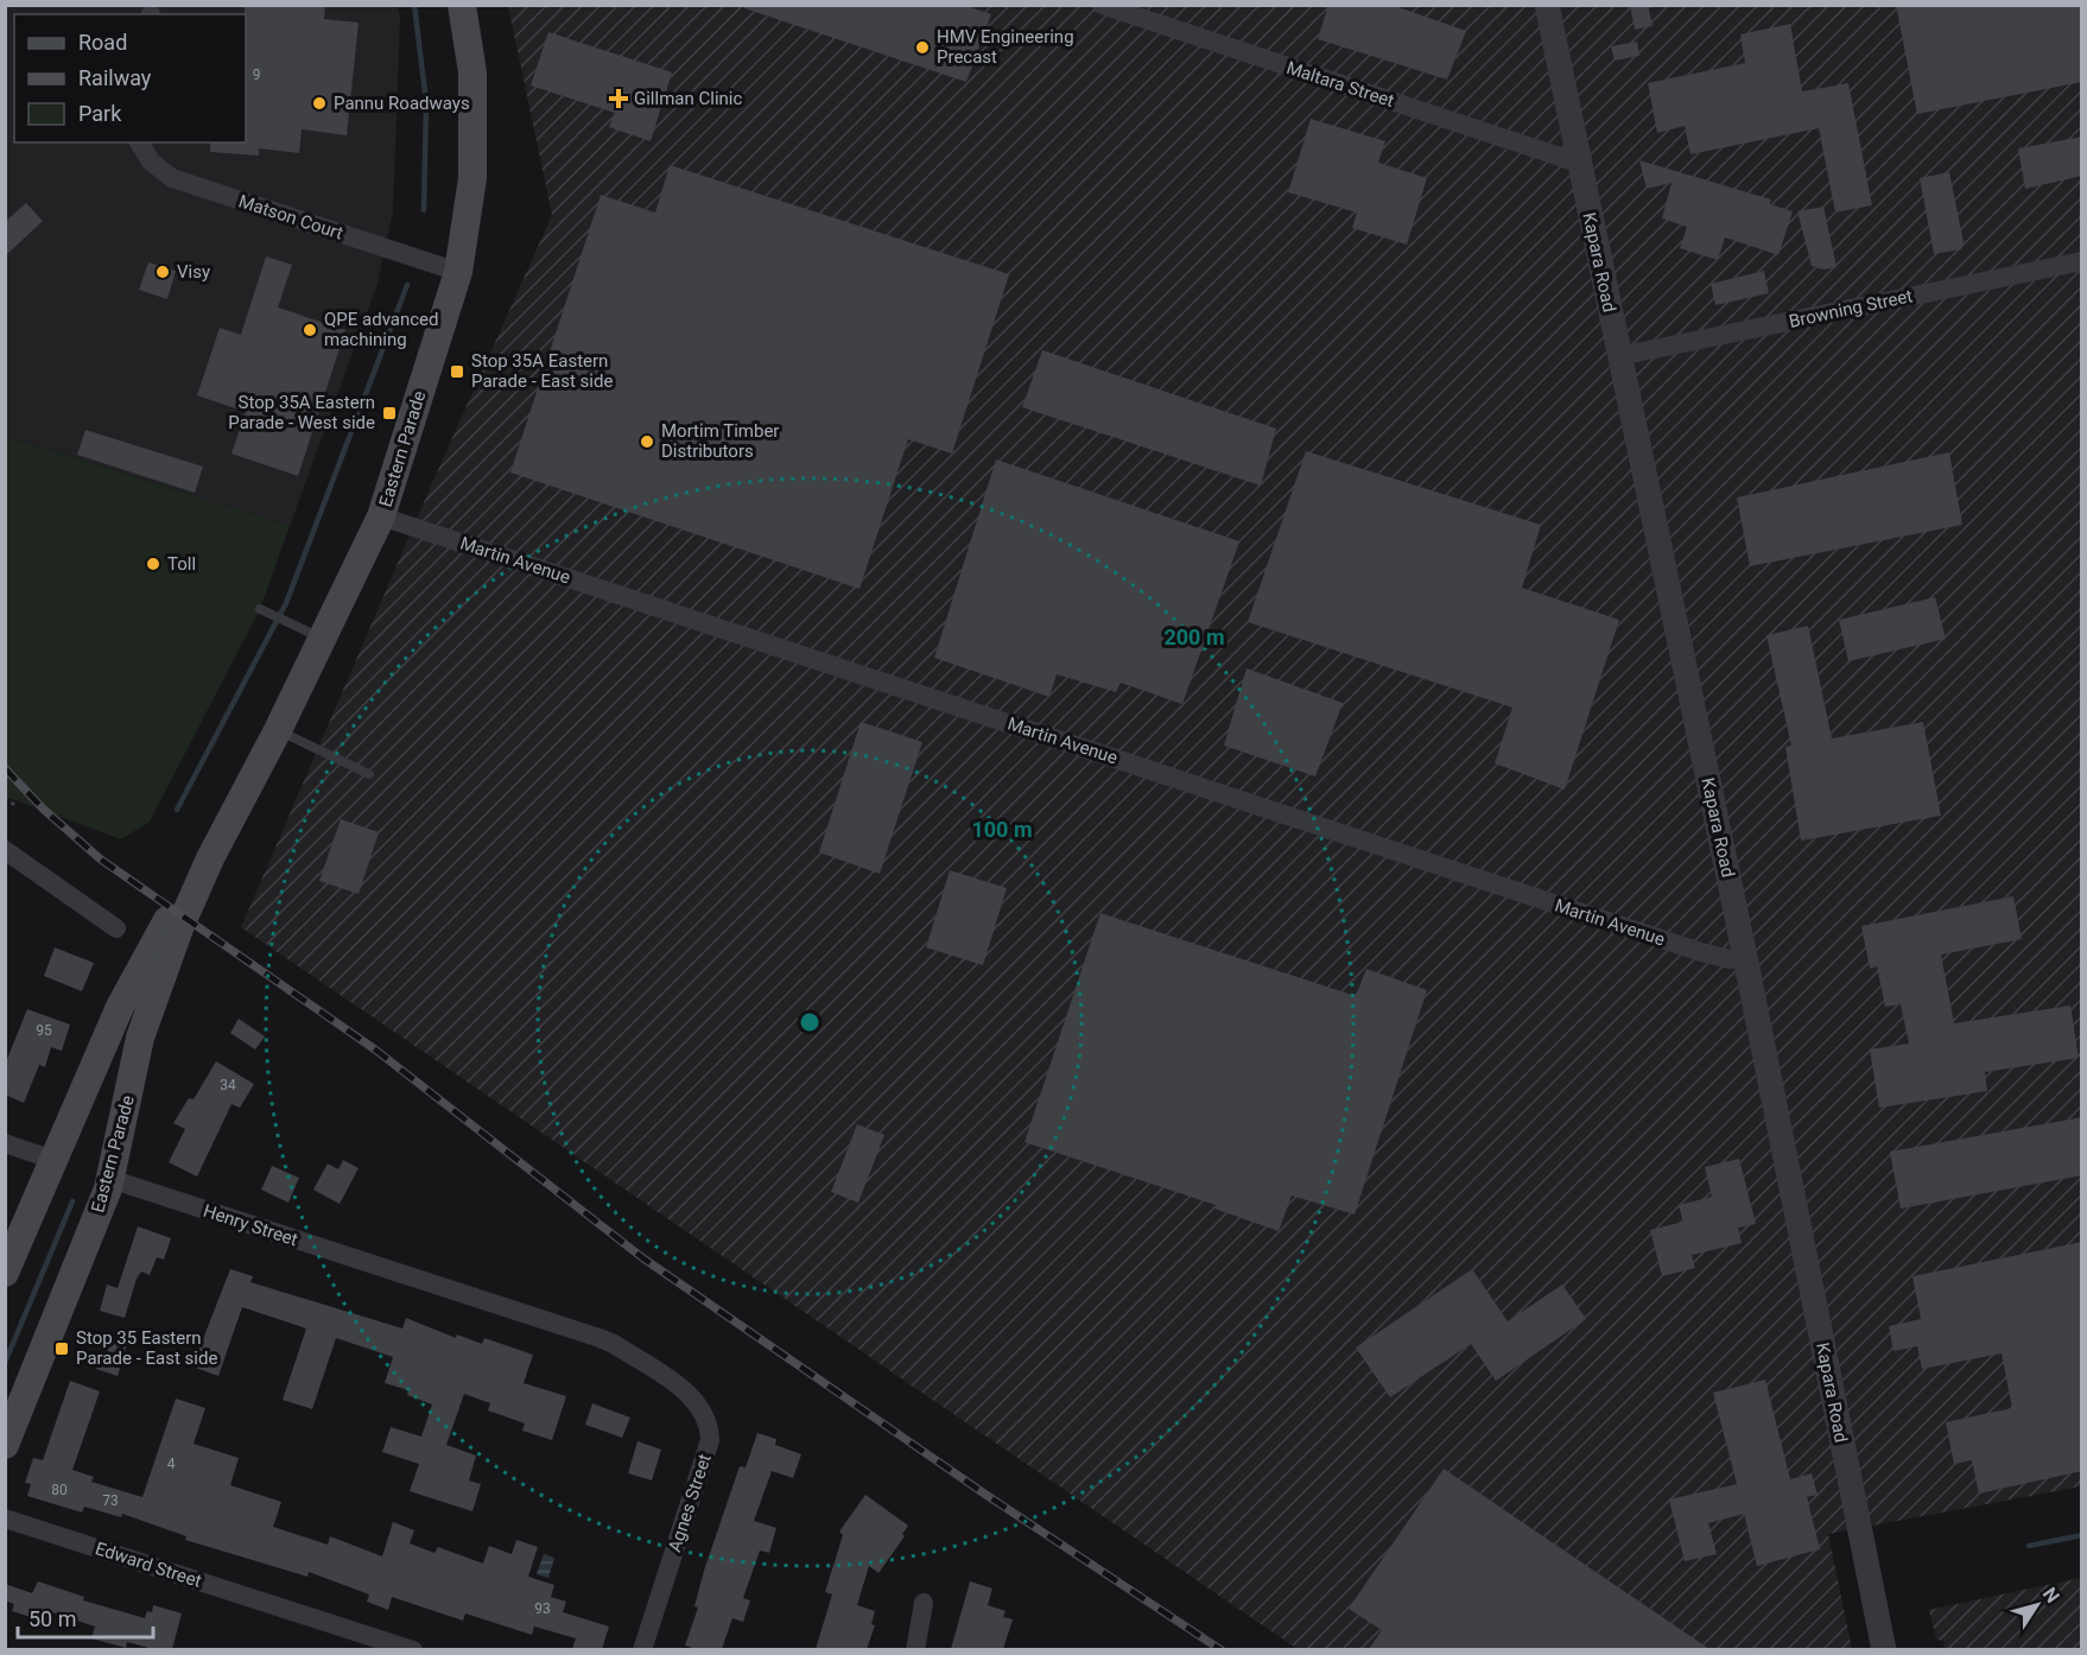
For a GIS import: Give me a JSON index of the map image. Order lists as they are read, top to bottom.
{
  "streets": {
    "main road": ["Eastern Parade"],
    "street": [
      "Maltara Street",
      "Matson Court",
      "Kapara Road",
      "Browning Street",
      "Martin Avenue",
      "Henry Street",
      "Agnes Street",
      "Edward Street"
    ]
  },
  "crossings": [
    ["Maltara Street", "Kapara Road"],
    ["Matson Court", "Eastern Parade"],
    ["Kapara Road", "Browning Street"],
    ["Kapara Road", "Martin Avenue"],
    ["Eastern Parade", "Martin Avenue"],
    ["Eastern Parade", "Henry Street"],
    ["Henry Street", "Agnes Street"]
  ],
  "places": {
    "other": [
      "HMV Engineering Precast",
      "Pannu Roadways",
      "Visy",
      "QPE advanced machining",
      "Mortim Timber Distributors",
      "Toll"
    ],
    "health": ["Gillman Clinic"],
    "transit": ["Stop 35A Eastern Parade - East side", "Stop 35A Eastern Parade - West side", "Stop 35 Eastern Parade - East side"]
  },
  "house_numbers": [
    "9",
    "95",
    "34",
    "4",
    "80",
    "73",
    "93"
  ],
  "legend": ["Road", "Railway", "Park"],
  "scale_bar": "50 m",
  "north": "top right",
  "rings": ["200 m", "100 m"]
}
